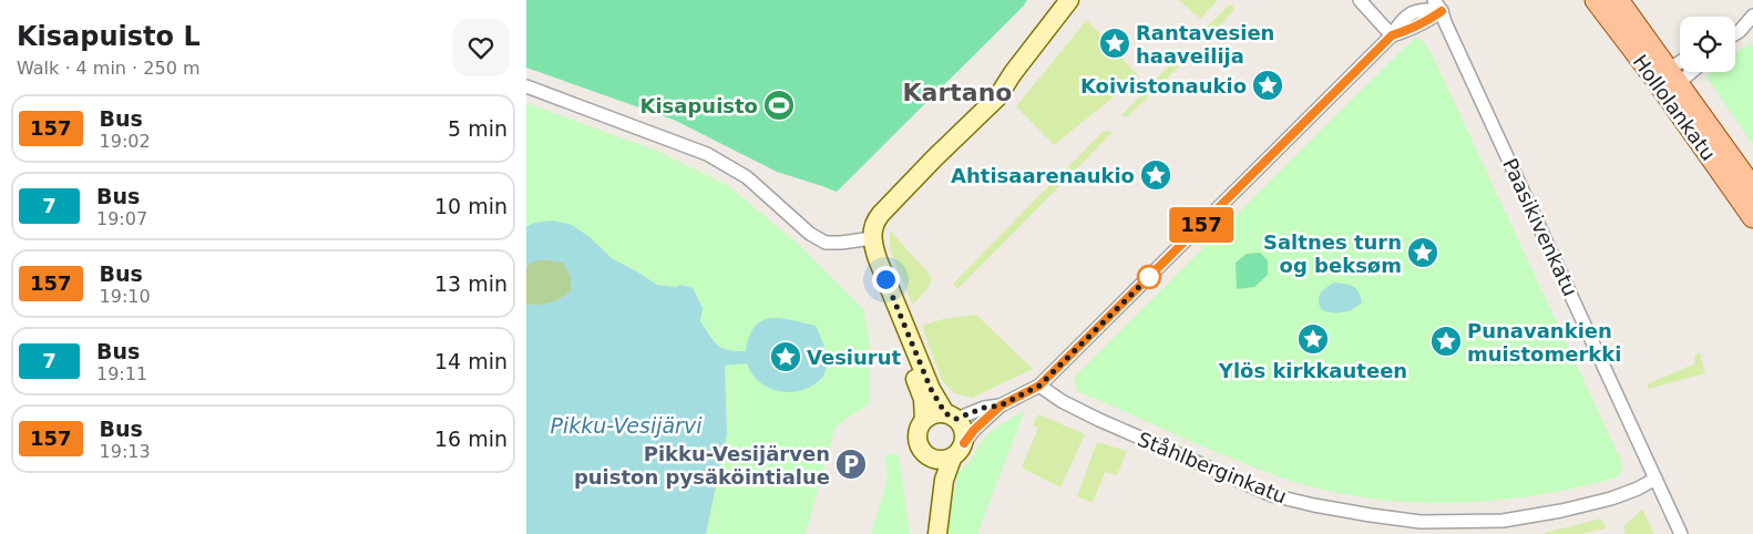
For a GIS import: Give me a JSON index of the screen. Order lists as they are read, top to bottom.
{
  "streets": {
    "main road": ["Hollolankatu"],
    "street": ["Paasikivenkatu", "Ståhlberginkatu"]
  },
  "crossings": [
    ["Paasikivenkatu", "Ståhlberginkatu"]
  ],
  "districts": ["Kartano"],
  "water": ["Pikku-Vesijärvi"],
  "places": {
    "place": [
      "Rantavesien haaveilija",
      "Koivistonaukio",
      "Ahtisaarenaukio",
      "Saltnes turn og beksøm",
      "Ylös kirkkauteen",
      "Punavankien muistomerkki",
      "Vesiurut"
    ],
    "sports": ["Kisapuisto"],
    "parking": ["Pikku-Vesijärven puiston pysäköintialue"]
  },
  "lines": ["bus line 157"],
  "page": {
    "heading": ["Kisapuisto L", "Walk · 4 min · 250 m"],
    "on_map": "157",
    "list": [
      {
        "mark": "157",
        "name": "Bus",
        "note": "19:02",
        "value": "5 min"
      },
      {
        "mark": "7",
        "name": "Bus",
        "note": "19:07",
        "value": "10 min"
      },
      {
        "mark": "157",
        "name": "Bus",
        "note": "19:10",
        "value": "13 min"
      },
      {
        "mark": "7",
        "name": "Bus",
        "note": "19:11",
        "value": "14 min"
      },
      {
        "mark": "157",
        "name": "Bus",
        "note": "19:13",
        "value": "16 min"
      }
    ]
  }
}
